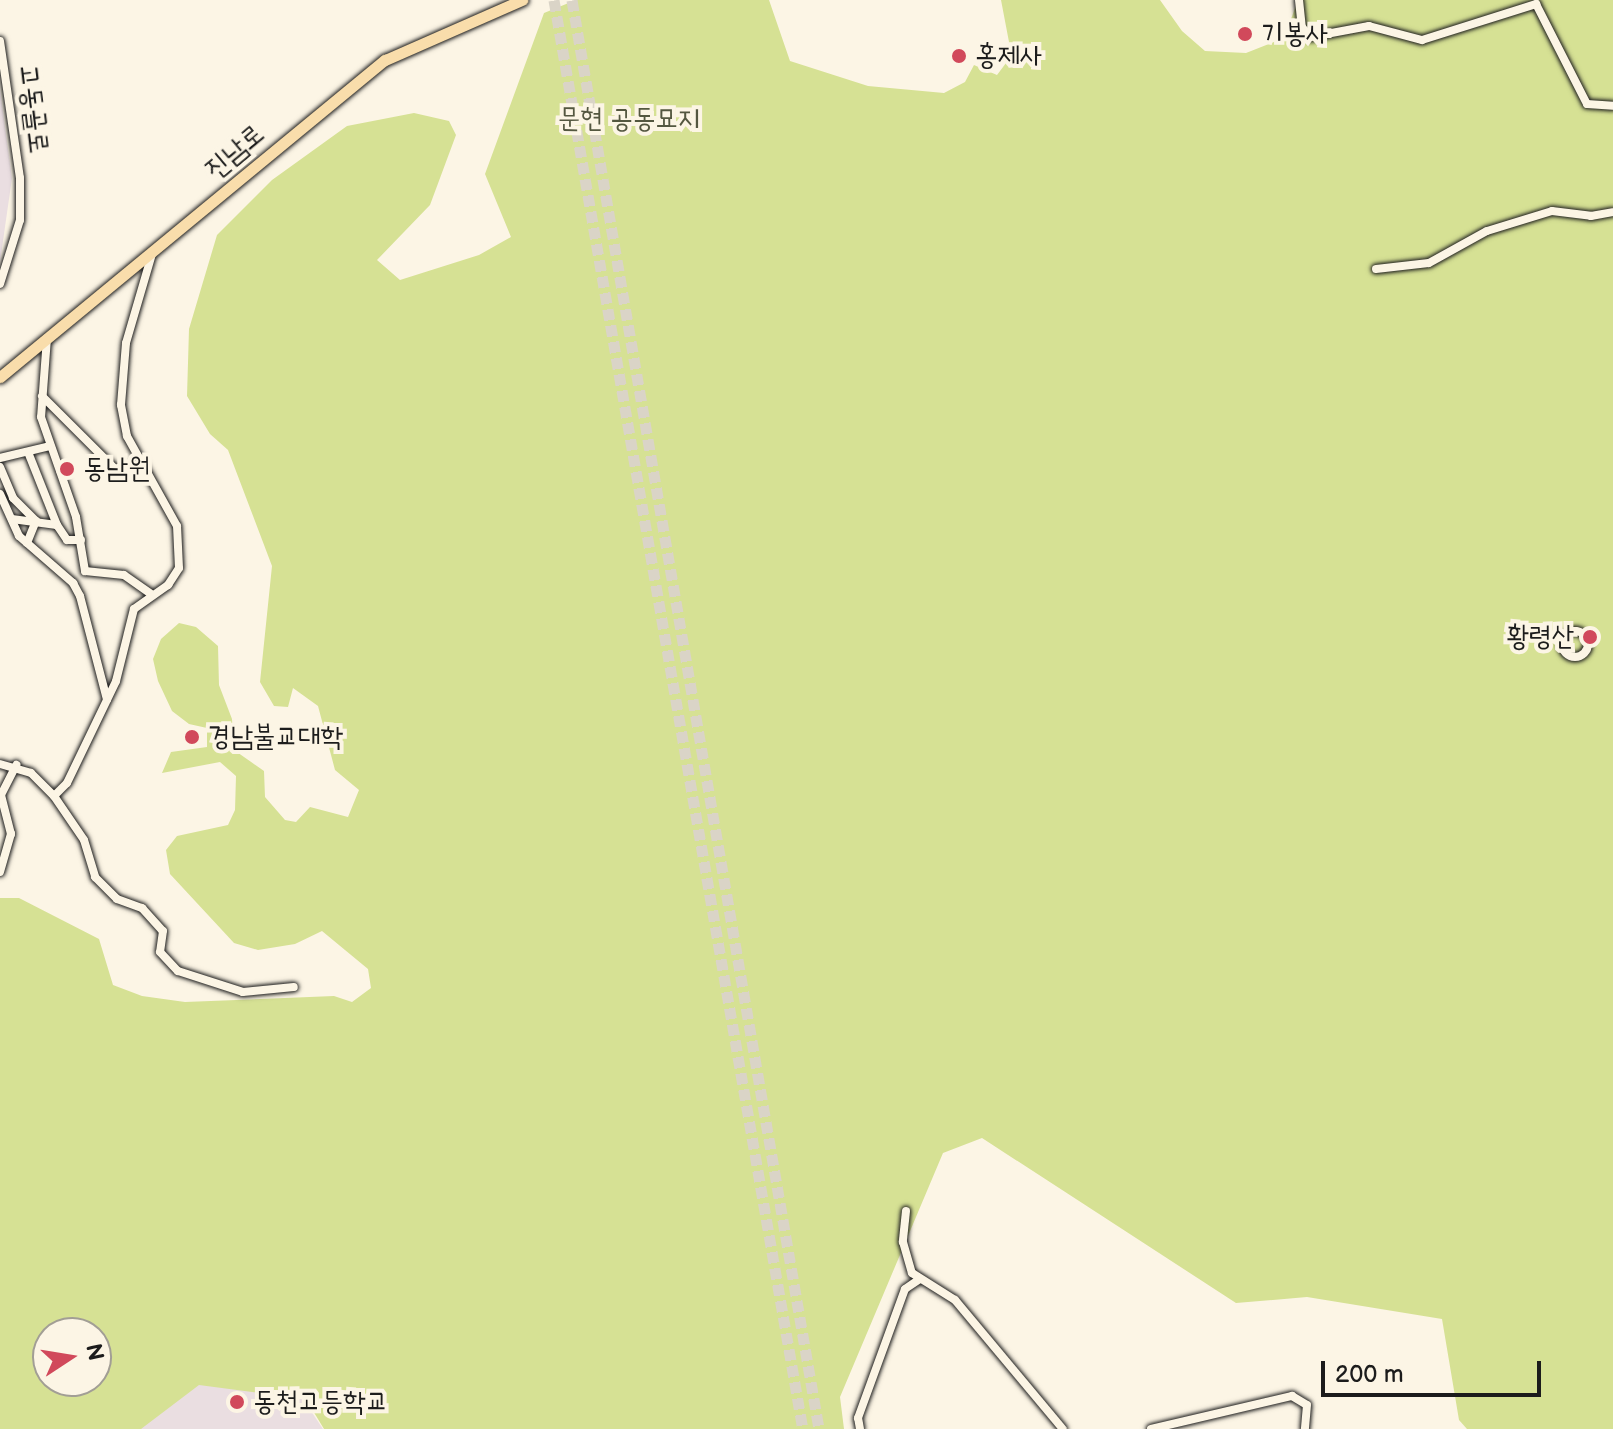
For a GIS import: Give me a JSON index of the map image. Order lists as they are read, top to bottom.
{
  "streets": {
    "main road": ["진남로"],
    "street": ["고동골로"]
  },
  "parks": ["문현 공동묘지"],
  "places": [
    "기봉사",
    "홍제사",
    "동남원",
    "황령산",
    "경남불교대학",
    "동천고등학교"
  ],
  "scale_bar": "200 m",
  "north": "right"
}
